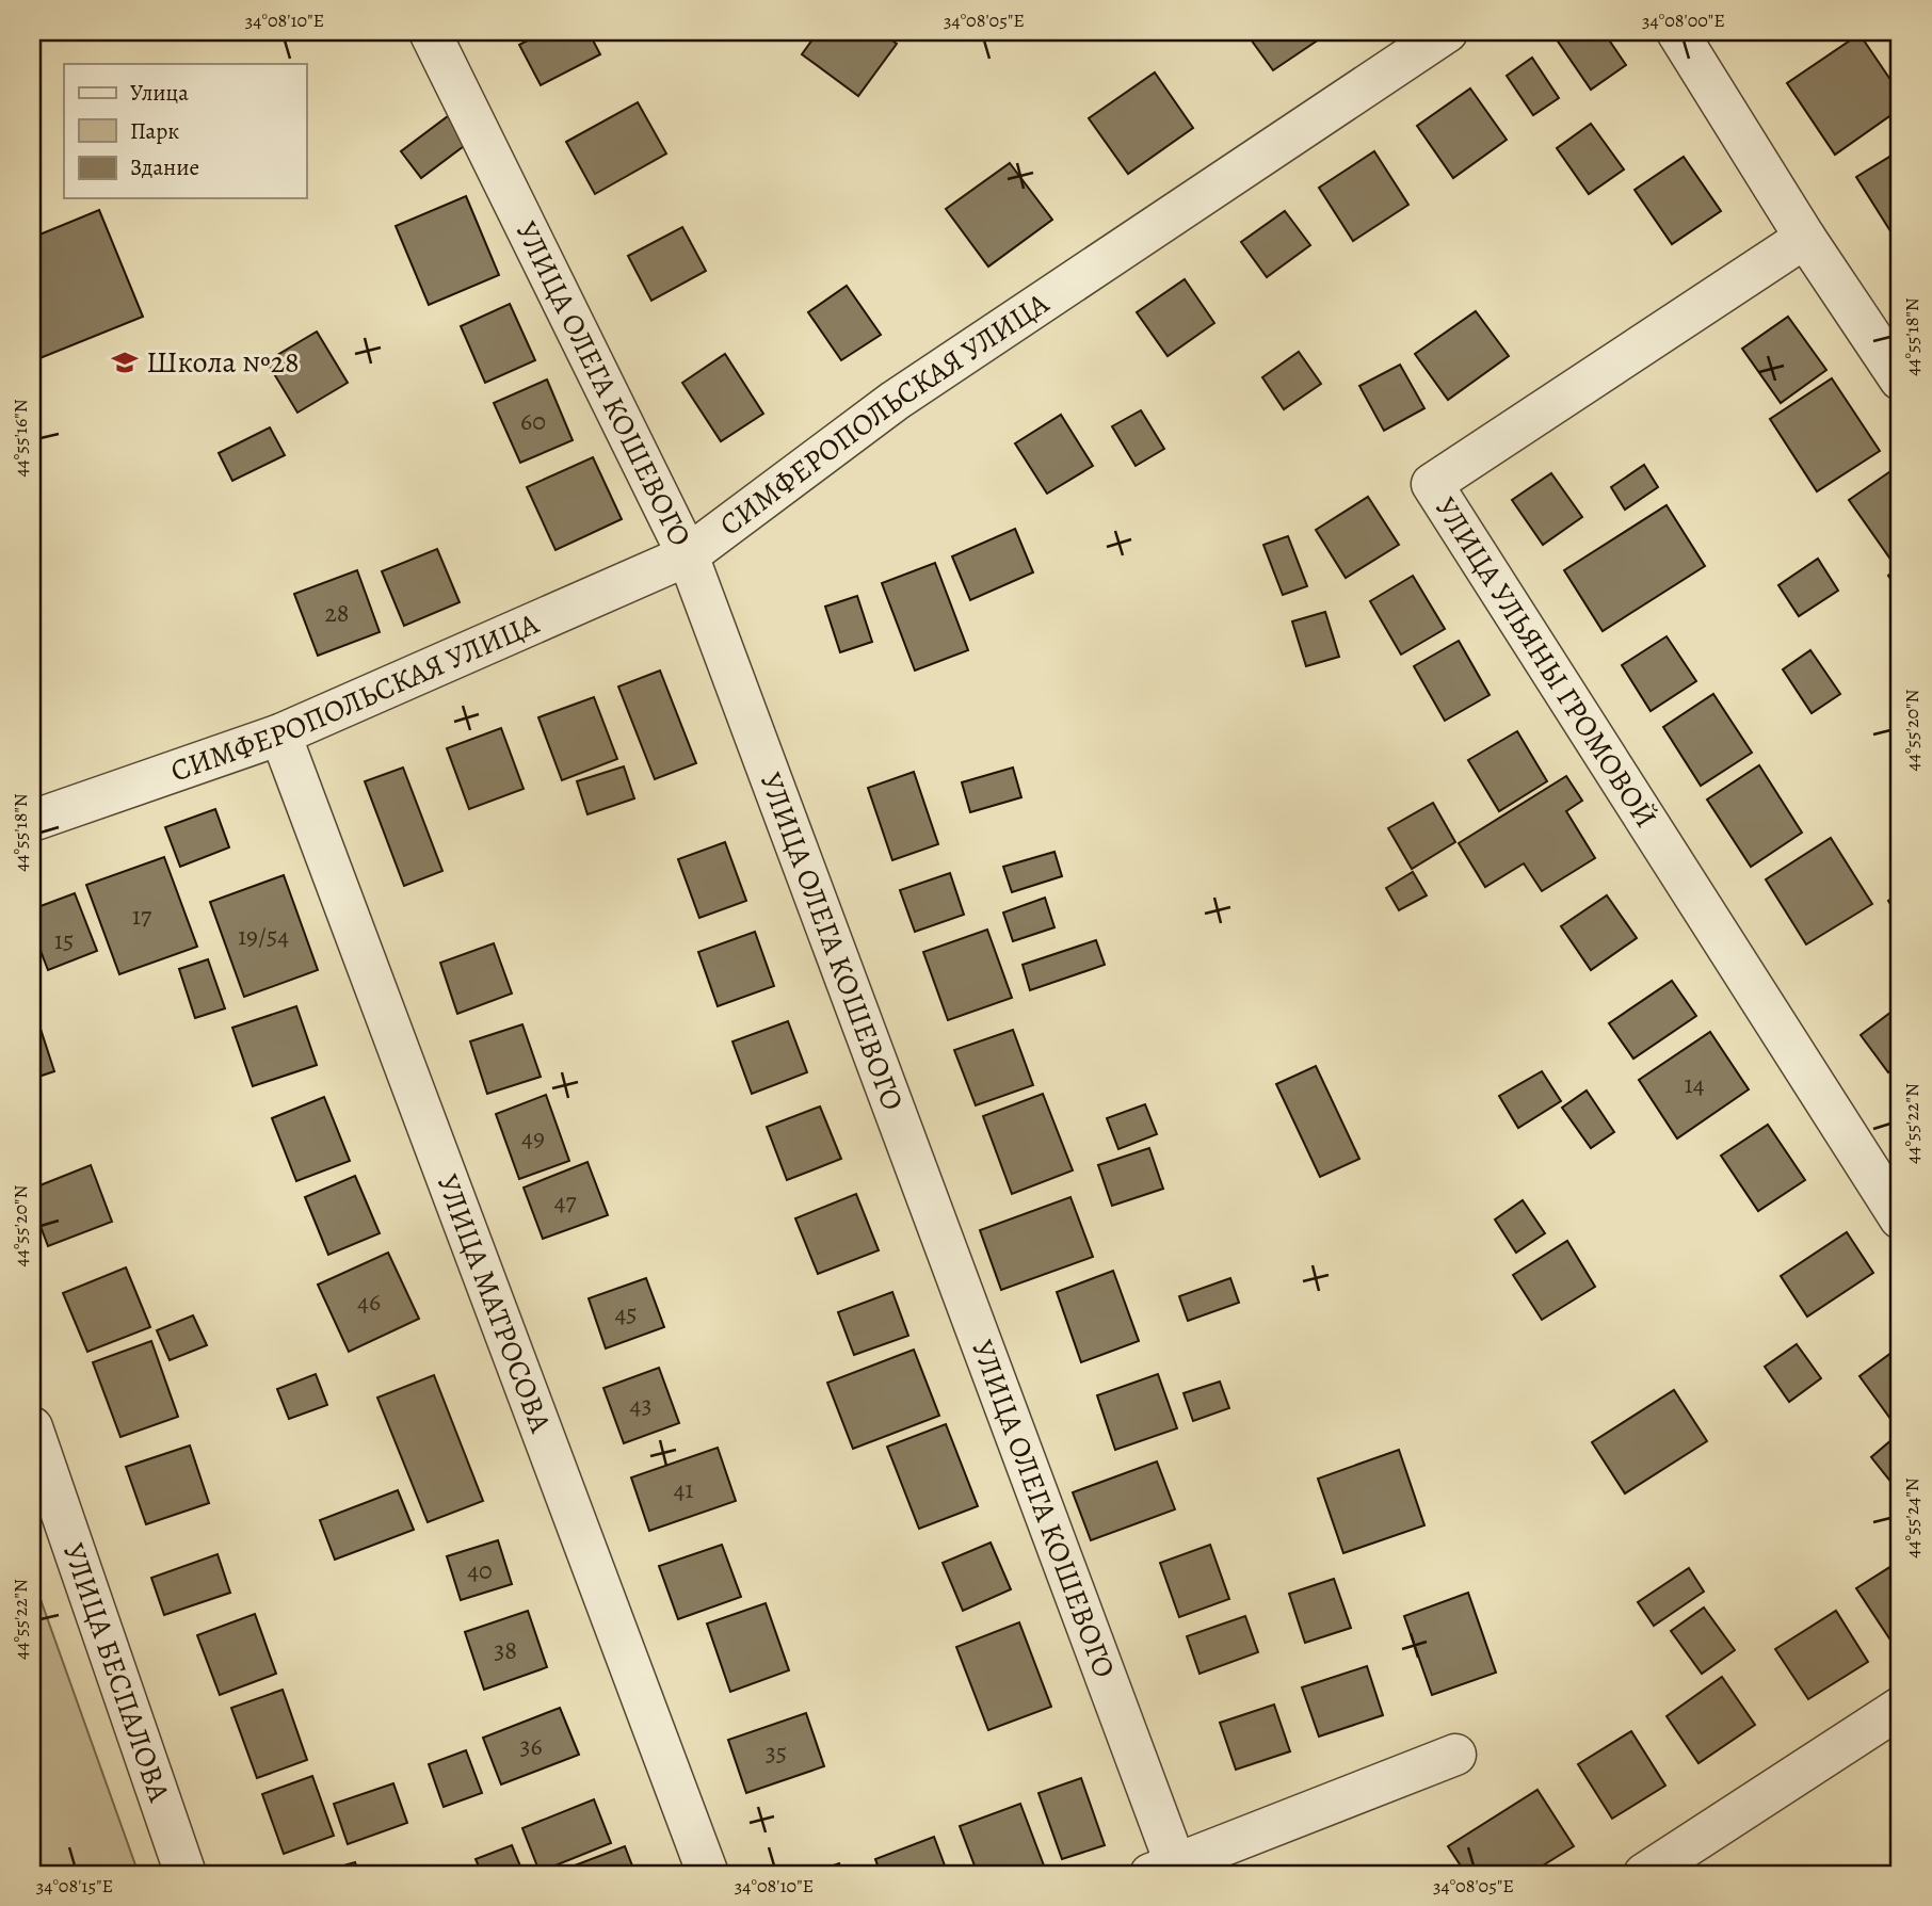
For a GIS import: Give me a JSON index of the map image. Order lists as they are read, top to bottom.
{
  "streets": {
    "street": [
      "УЛИЦА ОЛЕГА КОШЕВОГО",
      "СИМФЕРОПОЛЬСКАЯ УЛИЦА",
      "УЛИЦА УЛЬЯНЫ ГРОМОВОЙ",
      "УЛИЦА МАТРОСОВА",
      "УЛИЦА БЕСПАЛОВА"
    ]
  },
  "crossings": [
    ["УЛИЦА ОЛЕГА КОШЕВОГО", "СИМФЕРОПОЛЬСКАЯ УЛИЦА"],
    ["СИМФЕРОПОЛЬСКАЯ УЛИЦА", "УЛИЦА МАТРОСОВА"]
  ],
  "places": {
    "school or university": ["Школа №28"]
  },
  "house_numbers": [
    "60",
    "28",
    "17",
    "19/54",
    "15",
    "14",
    "49",
    "47",
    "46",
    "45",
    "43",
    "41",
    "40",
    "38",
    "36",
    "35"
  ],
  "legend": ["Улица", "Парк", "Здание"],
  "coordinates": [
    "34°08'10\"E",
    "34°08'05\"E",
    "34°08'00\"E",
    "44°55'18\"N",
    "44°55'16\"N",
    "44°55'20\"N",
    "44°55'22\"N",
    "44°55'24\"N",
    "34°08'15\"E"
  ]
}
